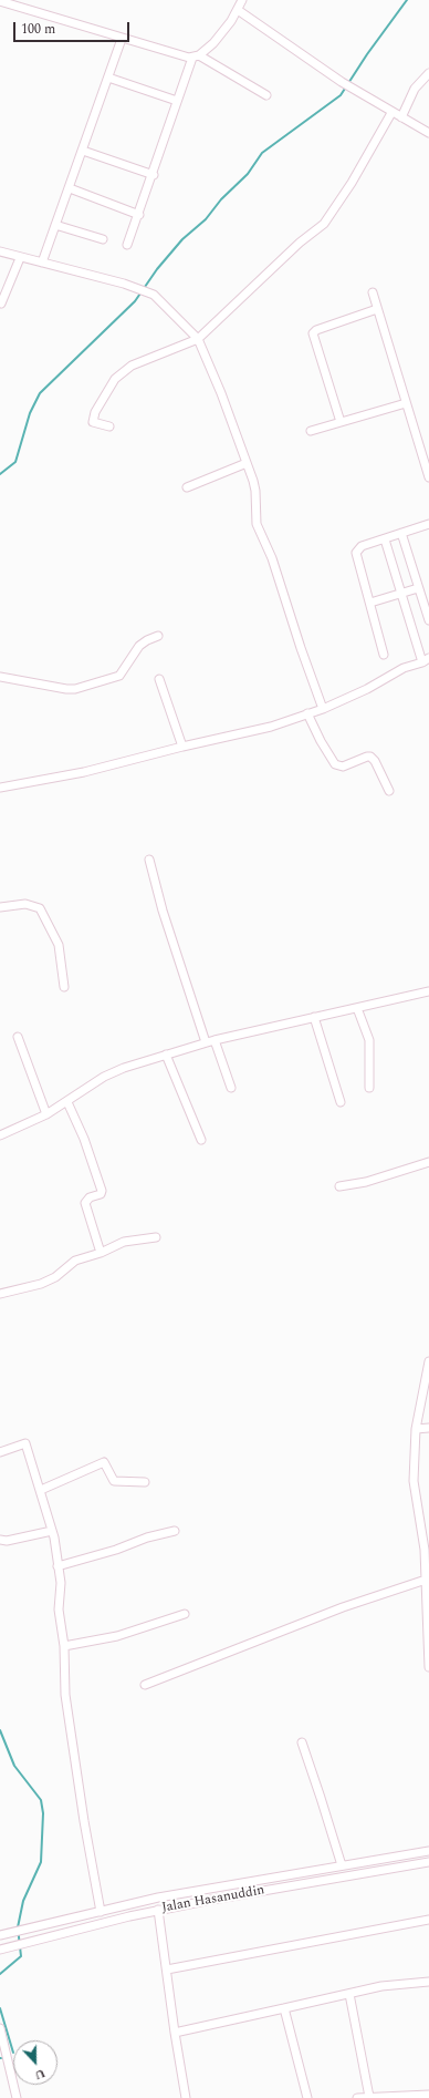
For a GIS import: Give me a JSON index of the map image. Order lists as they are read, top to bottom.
{
  "streets": {
    "street": ["Jalan Hasanuddin"]
  },
  "scale_bar": "100 m",
  "north": "bottom"
}
